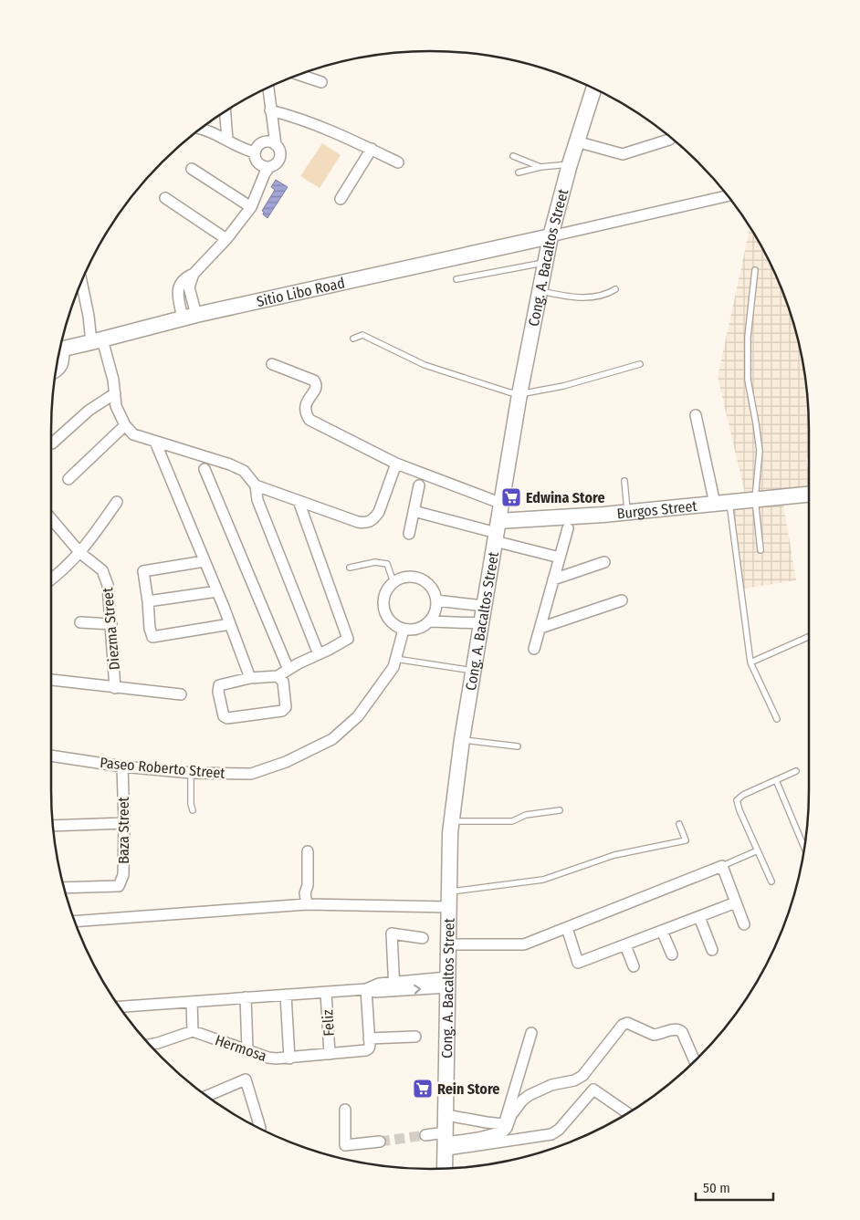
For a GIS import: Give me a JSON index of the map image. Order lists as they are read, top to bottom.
{
  "streets": {
    "street": [
      "Cong. A. Bacaltos Street",
      "Sitio Libo Road",
      "Burgos Street",
      "Diezma Street",
      "Paseo Roberto Street",
      "Baza Street",
      "Feliz",
      "Hermosa"
    ]
  },
  "crossings": [
    ["Cong. A. Bacaltos Street", "Sitio Libo Road"],
    ["Cong. A. Bacaltos Street", "Burgos Street"],
    ["Paseo Roberto Street", "Baza Street"],
    ["Feliz", "Hermosa"]
  ],
  "places": {
    "supermarket": ["Edwina Store", "Rein Store"]
  },
  "scale_bar": "50 m"
}
